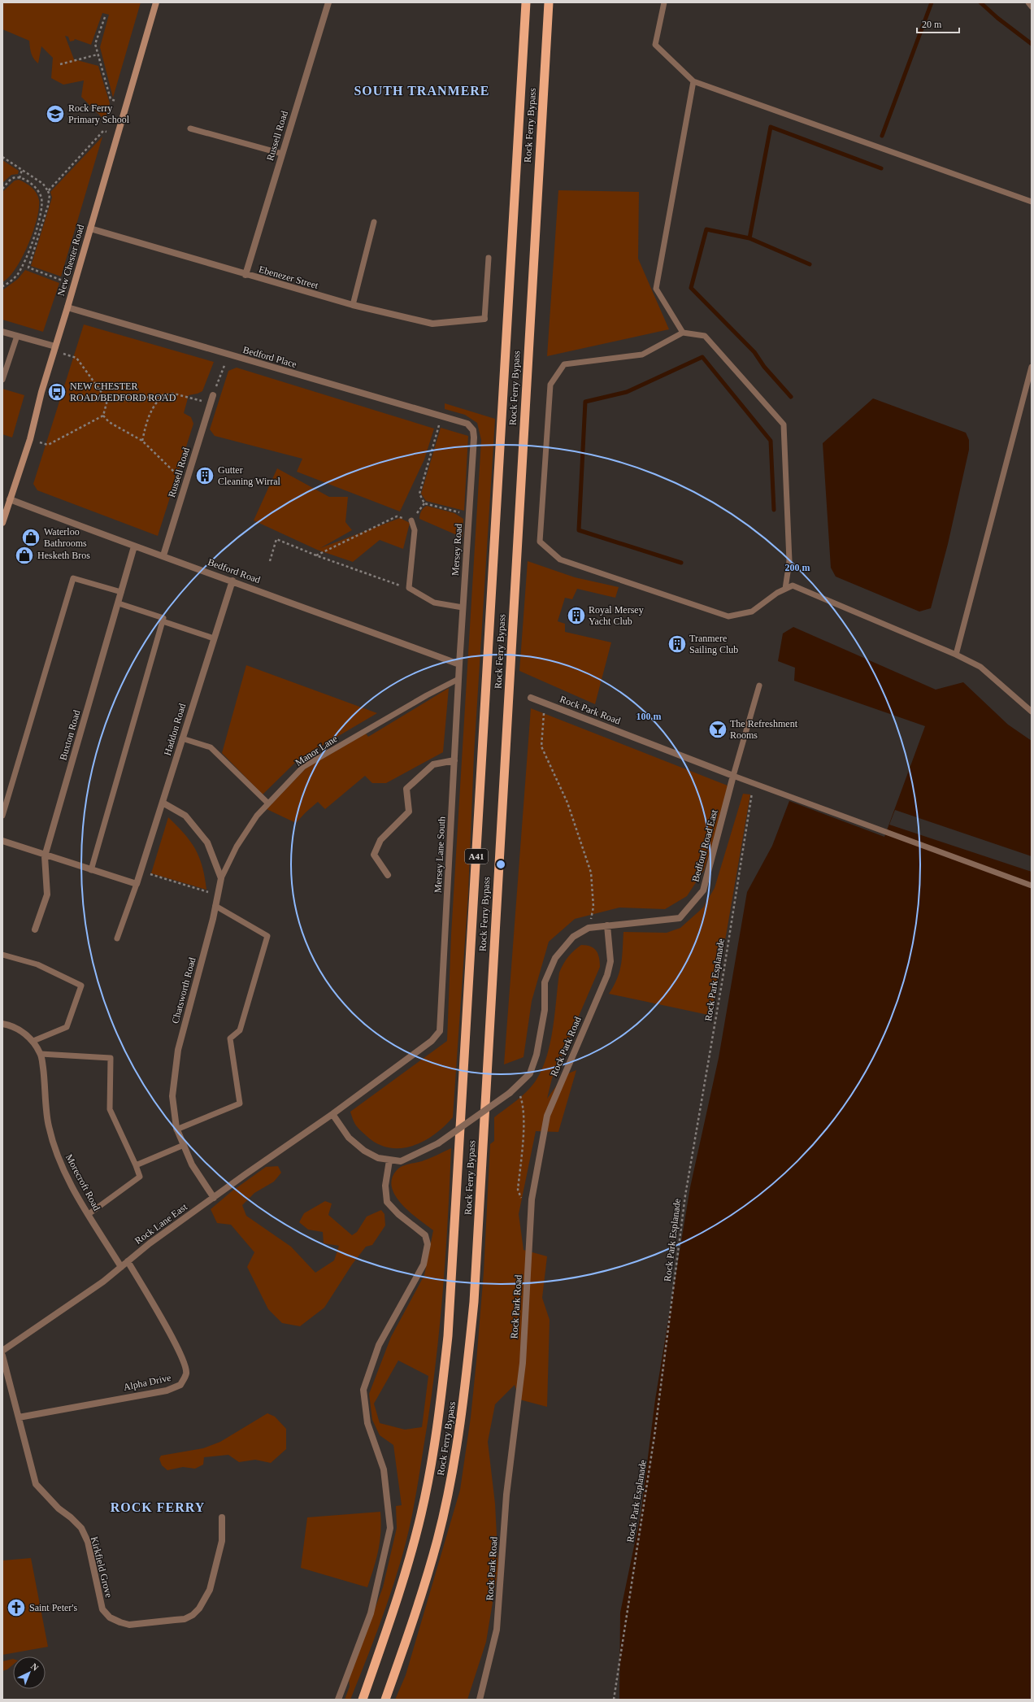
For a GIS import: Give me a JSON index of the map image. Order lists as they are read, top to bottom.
{
  "streets": {
    "highway": ["Rock Ferry Bypass", "A41"],
    "main road": ["New Chester Road", "Bedford Road"],
    "street": [
      "Russell Road",
      "Ebenezer Street",
      "Bedford Place",
      "Mersey Road",
      "Rock Park Road",
      "Haddon Road",
      "Buxton Road",
      "Bedford Road East",
      "Mersey Lane South",
      "Chatsworth Road",
      "Morecroft Road",
      "Rock Lane East",
      "Alpha Drive",
      "Kirkfield Grove"
    ],
    "lane": ["Manor Lane"],
    "path": ["Rock Park Esplanade"]
  },
  "crossings": [
    ["Russell Road", "Ebenezer Street"],
    ["Russell Road", "Bedford Road"],
    ["New Chester Road", "Ebenezer Street"],
    ["New Chester Road", "Bedford Place"],
    ["New Chester Road", "Bedford Road"],
    ["Bedford Place", "Mersey Road"],
    ["Mersey Road", "Bedford Road"],
    ["Mersey Road", "Manor Lane"],
    ["Mersey Road", "Mersey Lane South"],
    ["Bedford Road", "Haddon Road"],
    ["Bedford Road", "Buxton Road"],
    ["Rock Park Road", "Bedford Road East"],
    ["Manor Lane", "Mersey Lane South"],
    ["Manor Lane", "Chatsworth Road"],
    ["Mersey Lane South", "Rock Lane East"],
    ["Chatsworth Road", "Rock Lane East"],
    ["Morecroft Road", "Rock Lane East"],
    ["Rock Lane East", "Alpha Drive"],
    ["Alpha Drive", "Kirkfield Grove"]
  ],
  "districts": ["SOUTH TRANMERE", "ROCK FERRY"],
  "places": {
    "school or university": ["Rock Ferry Primary School"],
    "bus stop": ["NEW CHESTER ROAD/BEDFORD ROAD"],
    "building": ["Gutter Cleaning Wirral", "Royal Mersey Yacht Club", "Tranmere Sailing Club"],
    "shop": ["Waterloo Bathrooms", "Hesketh Bros"],
    "bar": ["The Refreshment Rooms"],
    "church": ["Saint Peter's"]
  },
  "scale_bar": "20 m",
  "north": "top right",
  "rings": ["200 m", "100 m"]
}
